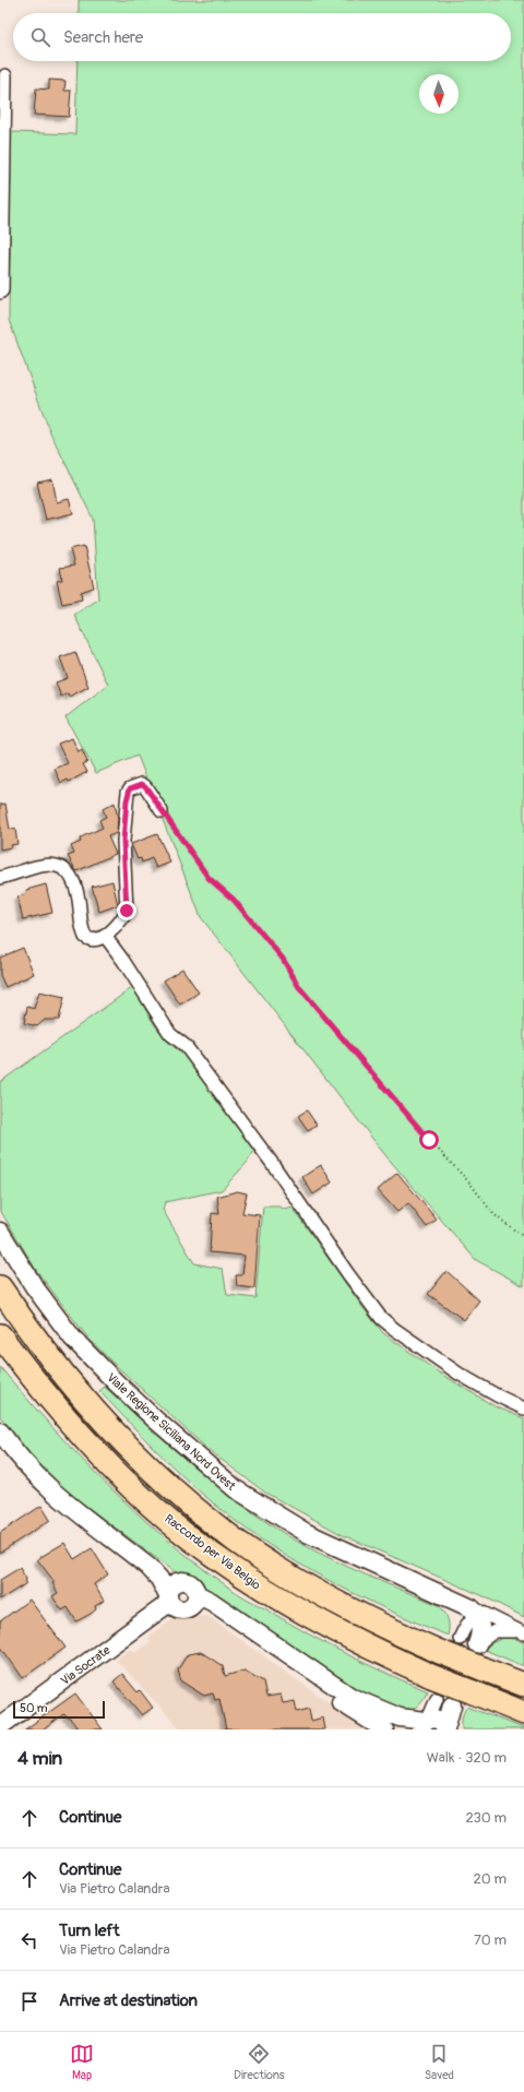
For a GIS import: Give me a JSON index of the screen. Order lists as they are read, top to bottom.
{
  "streets": {
    "highway": ["Raccordo per Via Belgio"],
    "street": ["Viale Regione Siciliana Nord Ovest", "Via Socrate"]
  },
  "scale_bar": "50 m",
  "north": "bottom",
  "page": {
    "search": "Search here",
    "scale": "50 m",
    "heading": ["4 min", "Walk · 320 m"],
    "list": [
      ["Continue", "230 m"],
      ["Continue", "Via Pietro Calandra", "20 m"],
      ["Turn left", "Via Pietro Calandra", "70 m"],
      "Arrive at destination"
    ],
    "nav": ["Map", "Directions", "Saved"]
  }
}
